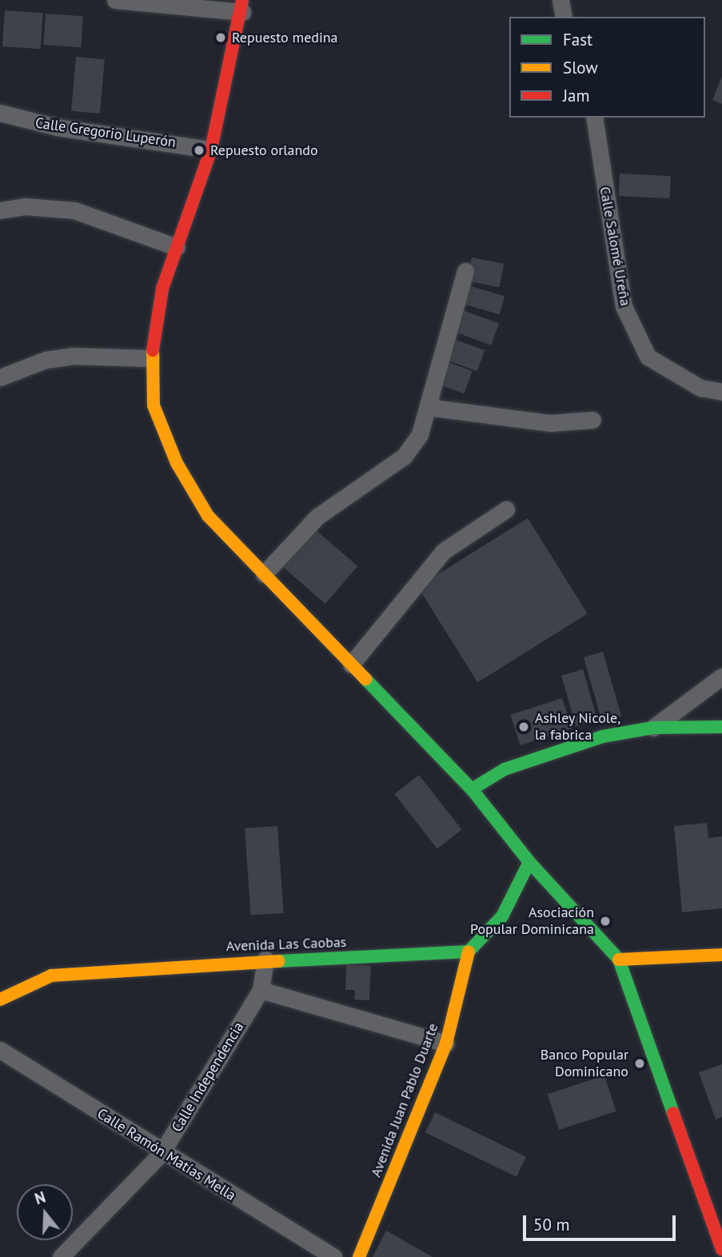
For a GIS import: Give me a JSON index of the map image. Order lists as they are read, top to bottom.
{
  "streets": {
    "main road": ["Avenida Las Caobas", "Avenida Juan Pablo Duarte"],
    "street": [
      "Calle Gregorio Luperón",
      "Calle Salomé Ureña",
      "Calle Independencia",
      "Calle Ramón Matías Mella"
    ]
  },
  "crossings": [
    ["Avenida Las Caobas", "Calle Independencia"],
    ["Avenida Las Caobas", "Avenida Juan Pablo Duarte"],
    ["Calle Independencia", "Calle Ramón Matías Mella"]
  ],
  "places": [
    "Repuesto medina",
    "Repuesto orlando",
    "Ashley Nicole, la fabrica",
    "Asociación Popular Dominicana",
    "Banco Popular Dominicano"
  ],
  "legend": ["Fast", "Slow", "Jam"],
  "scale_bar": "50 m",
  "north": "top"
}
